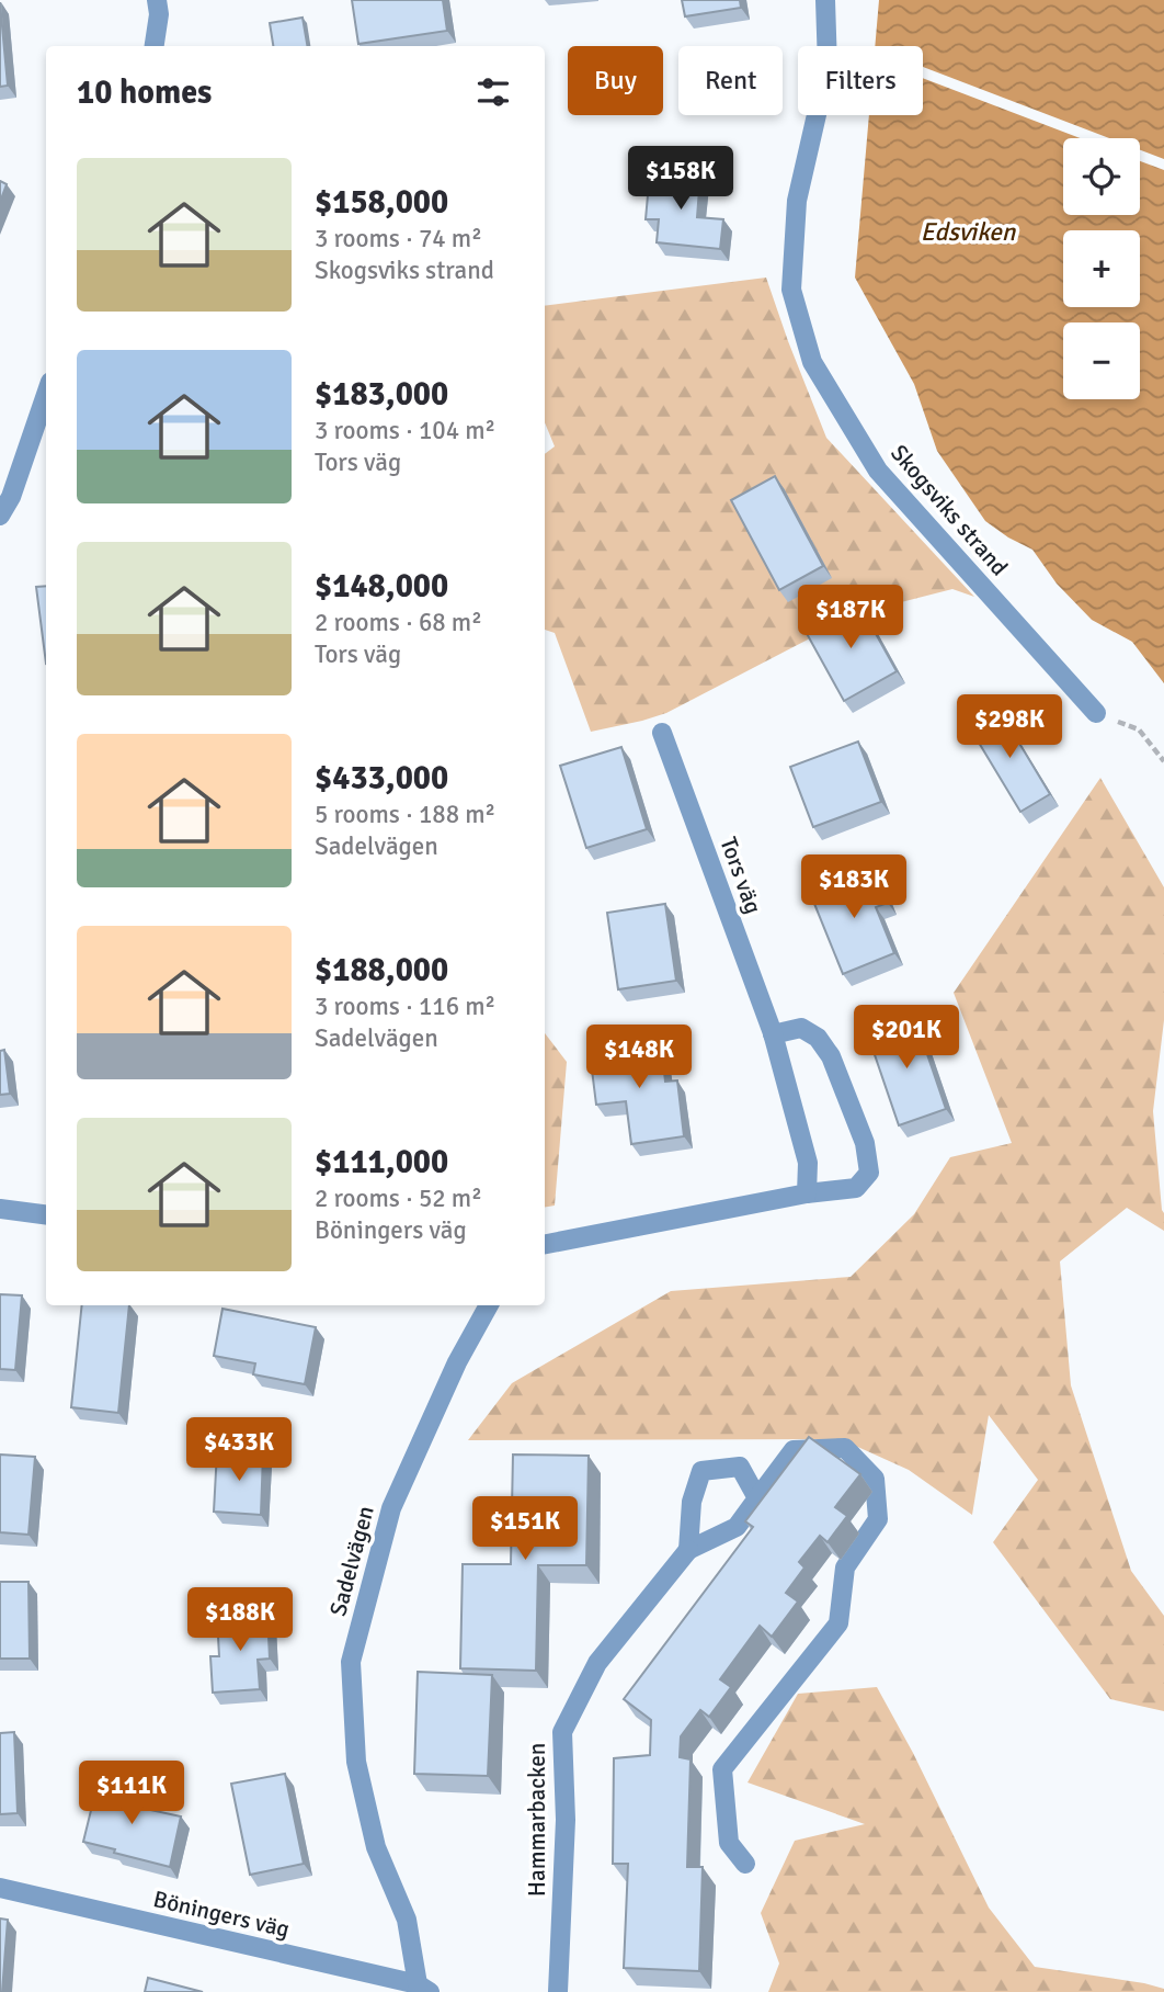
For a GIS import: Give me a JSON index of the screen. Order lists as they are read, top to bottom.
{
  "streets": {
    "street": [
      "Skogsviks strand",
      "Tors väg",
      "Sadelvägen",
      "Hammarbacken",
      "Böningers väg"
    ]
  },
  "crossings": [
    ["Sadelvägen", "Böningers väg"]
  ],
  "water": ["Edsviken"],
  "page": {
    "chip": ["Buy", "Rent", "Filters"],
    "heading": "10 homes",
    "map_buttons": ["+", "−"],
    "list": [
      {
        "name": "$158,000",
        "note": "3 rooms · 74 m² · Skogsviks strand"
      },
      {
        "name": "$183,000",
        "note": "3 rooms · 104 m² · Tors väg"
      },
      {
        "name": "$148,000",
        "note": "2 rooms · 68 m² · Tors väg"
      },
      {
        "name": "$433,000",
        "note": "5 rooms · 188 m² · Sadelvägen"
      },
      {
        "name": "$188,000",
        "note": "3 rooms · 116 m² · Sadelvägen"
      },
      {
        "name": "$111,000",
        "note": "2 rooms · 52 m² · Böningers väg"
      }
    ],
    "price": [
      "$158K",
      "$187K",
      "$298K",
      "$183K",
      "$201K",
      "$148K",
      "$433K",
      "$151K",
      "$188K",
      "$111K"
    ]
  }
}
